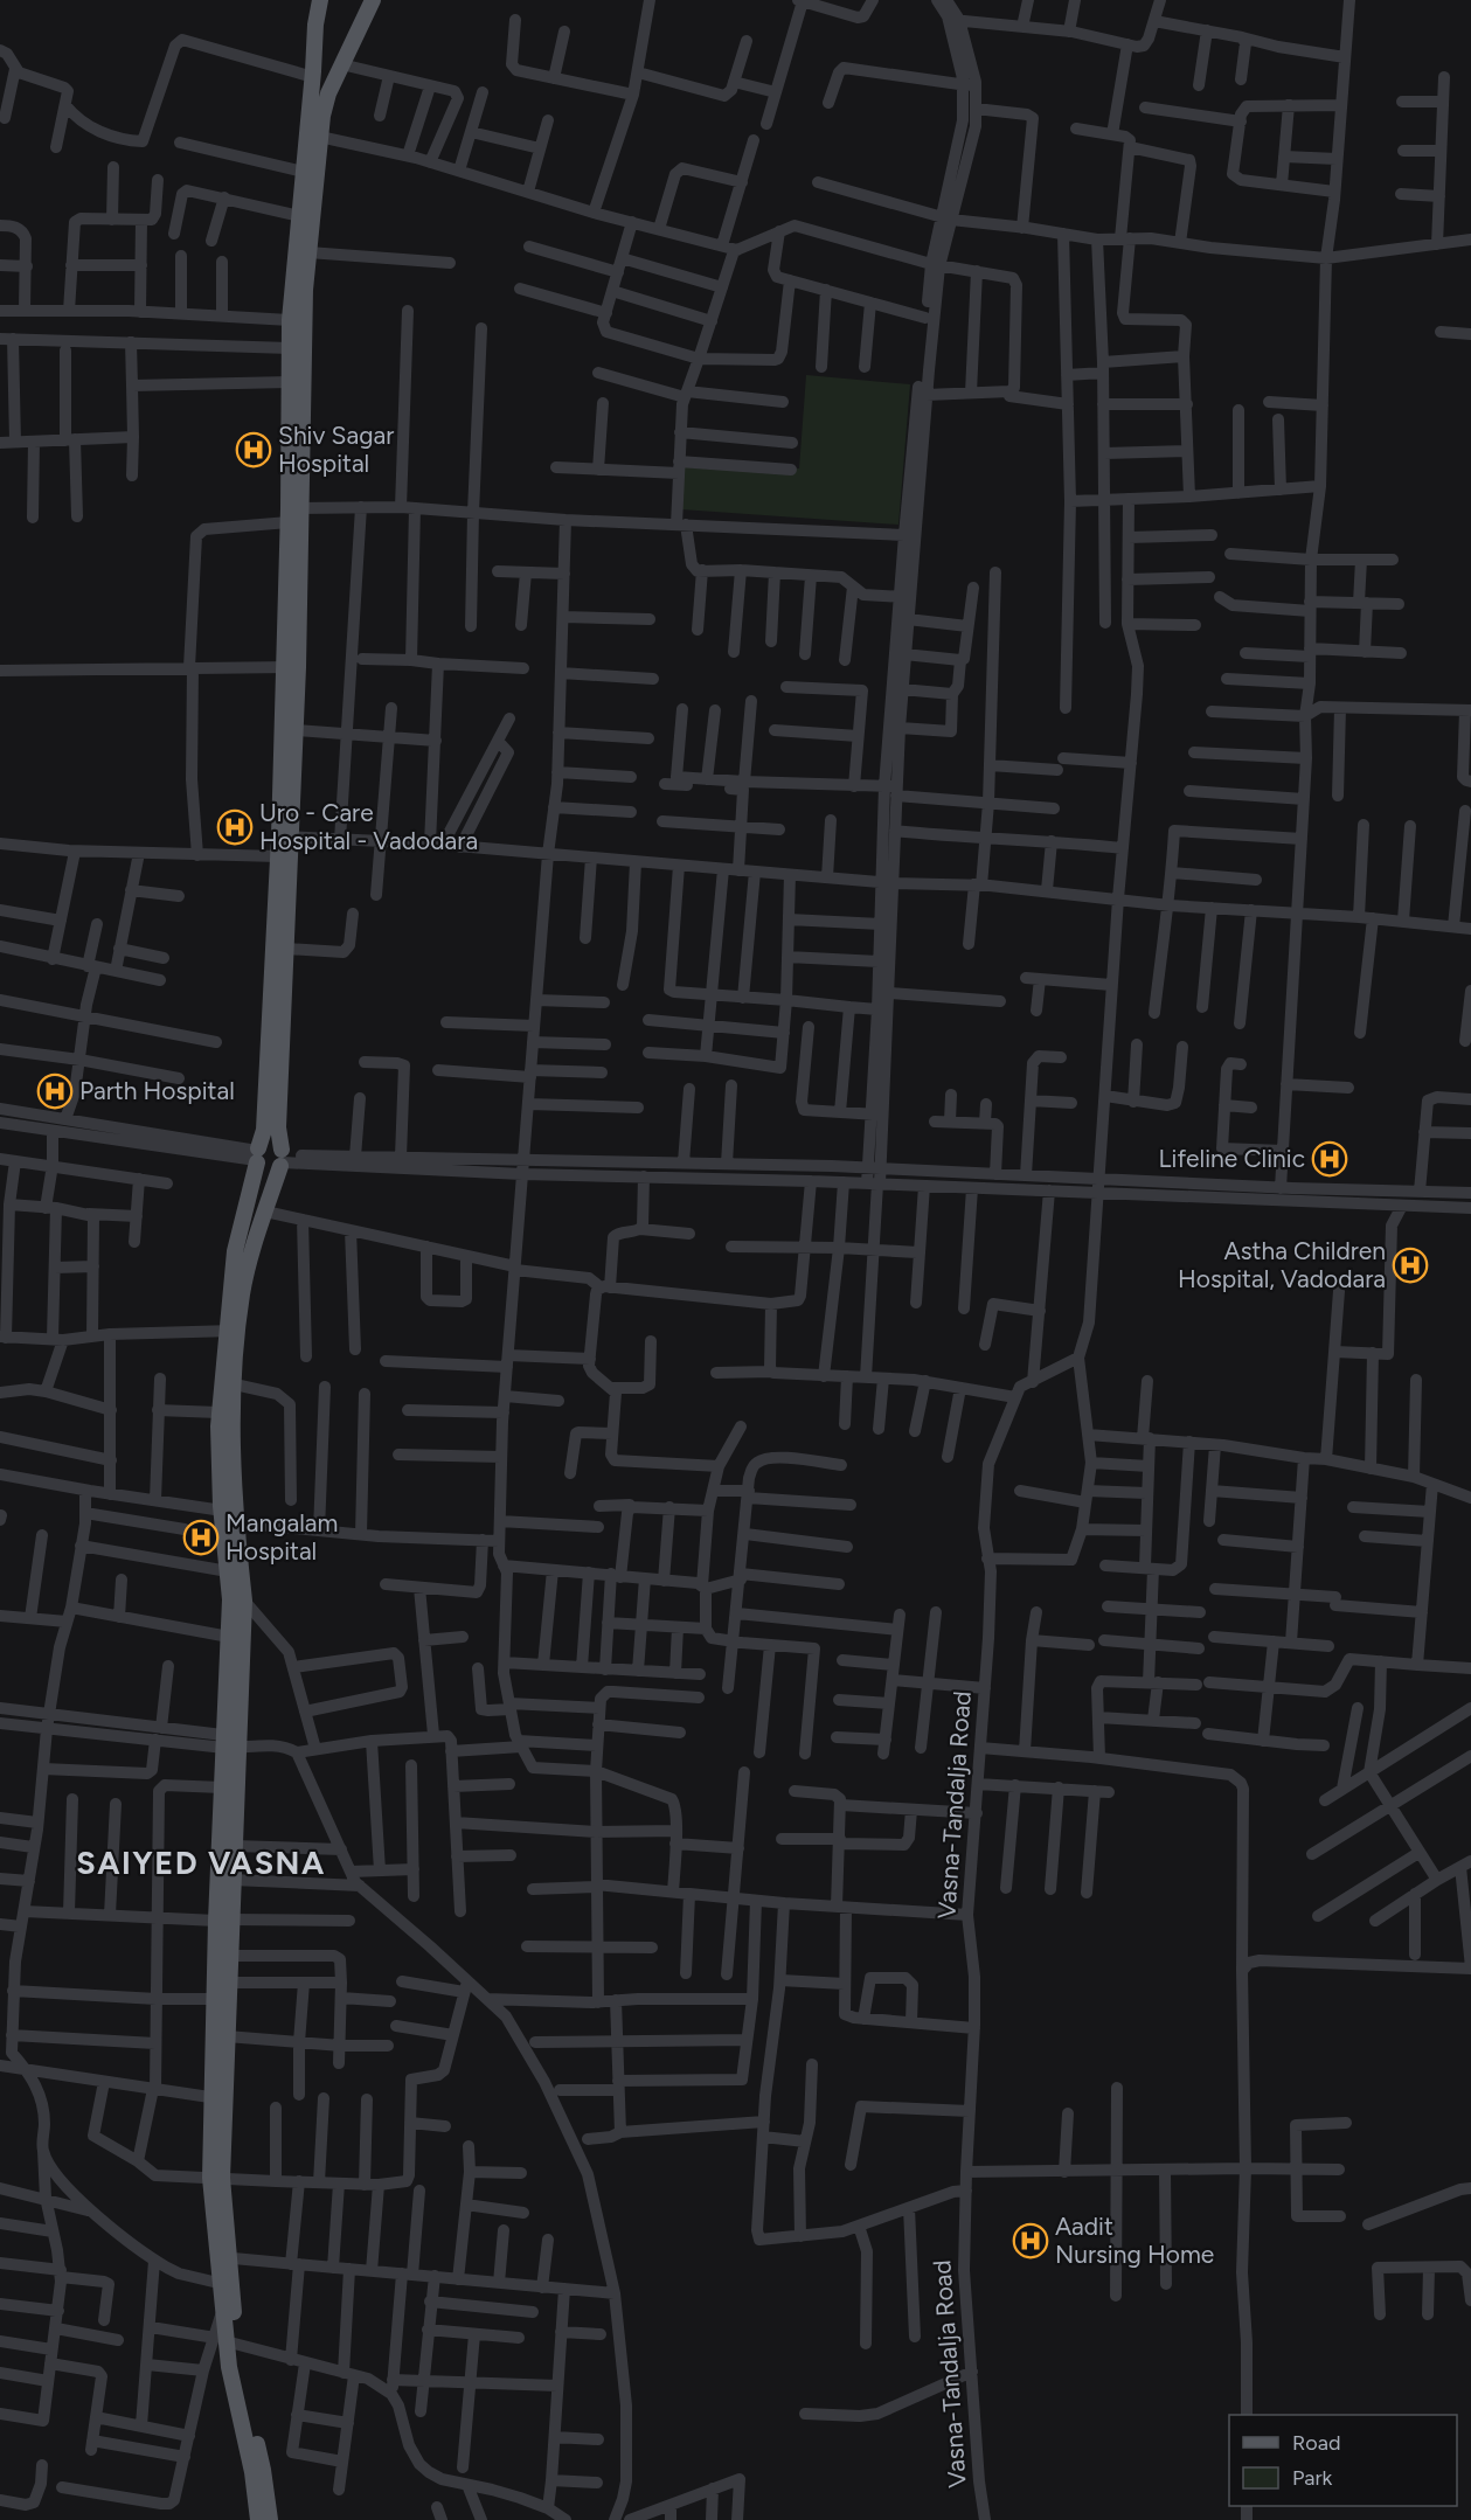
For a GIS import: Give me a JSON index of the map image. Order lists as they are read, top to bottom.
{
  "streets": {
    "street": ["Vasna-Tandalja Road"]
  },
  "districts": ["SAIYED VASNA"],
  "places": {
    "hospital": [
      "Shiv Sagar Hospital",
      "Uro - Care Hospital - Vadodara",
      "Parth Hospital",
      "Lifeline Clinic",
      "Astha Children Hospital, Vadodara",
      "Mangalam Hospital",
      "Aadit Nursing Home"
    ]
  },
  "legend": ["Road", "Park"]
}
